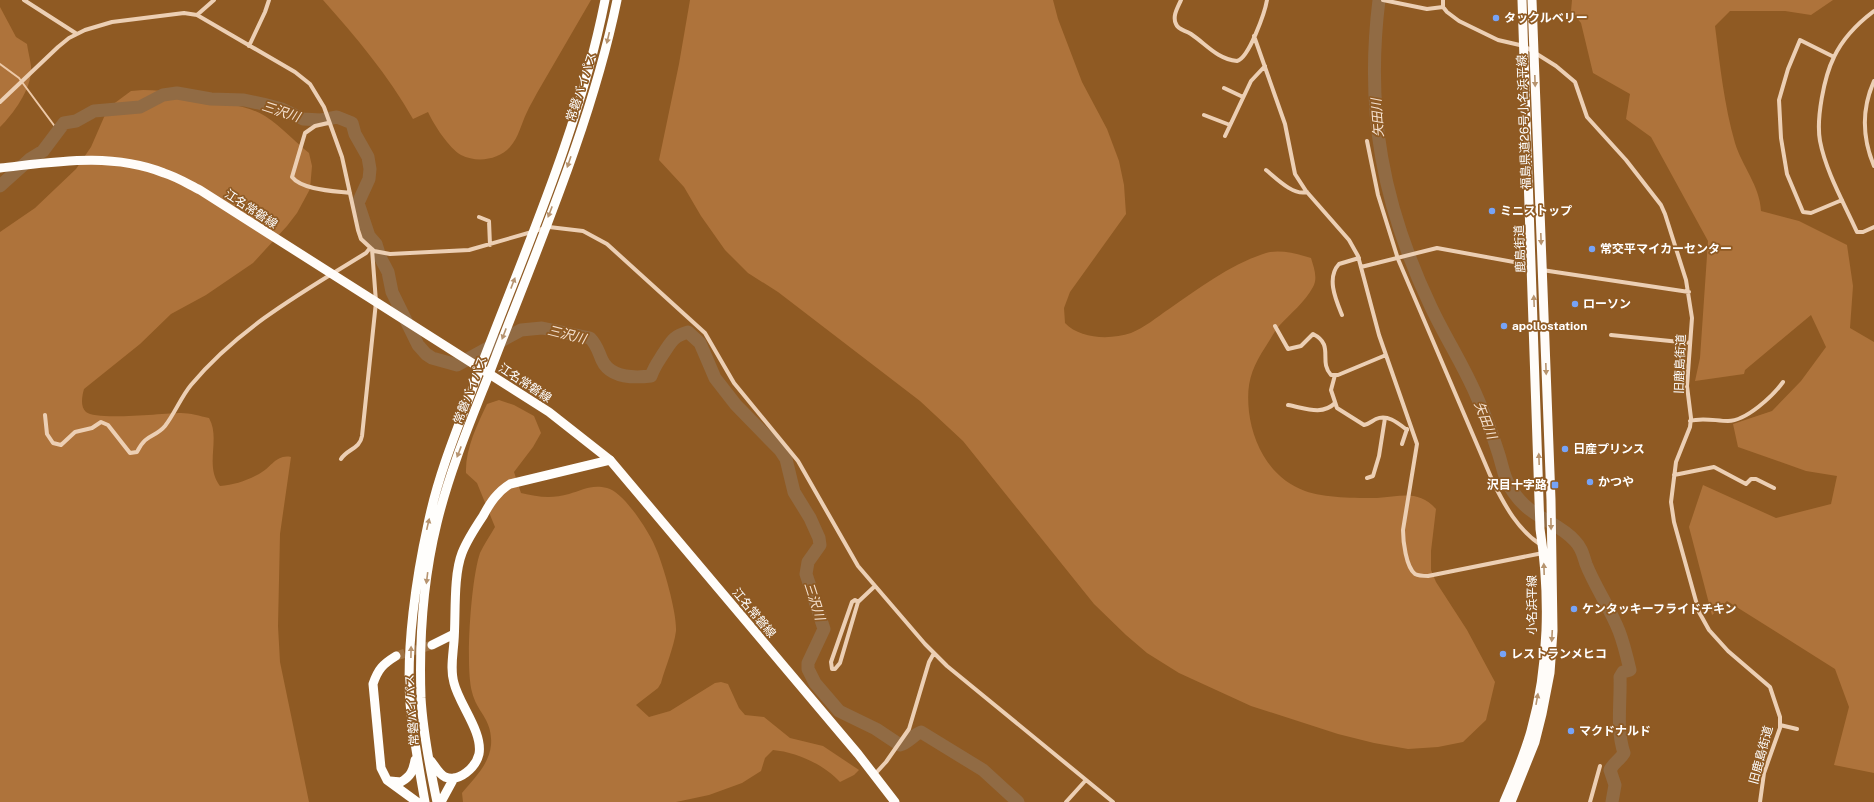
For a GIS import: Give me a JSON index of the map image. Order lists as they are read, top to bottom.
{
  "streets": {
    "highway": ["常磐バイパス"],
    "main road": [
      "福島県道26号小名浜平線",
      "江名常磐線",
      "鹿島街道",
      "小名浜平線"
    ],
    "street": ["旧鹿島街道"]
  },
  "crossings": [
    ["福島県道26号小名浜平線", "旧鹿島街道"],
    ["福島県道26号小名浜平線", "小名浜平線"],
    ["鹿島街道", "旧鹿島街道"],
    ["鹿島街道", "小名浜平線"]
  ],
  "one_way": ["福島県道26号小名浜平線", "鹿島街道"],
  "water": ["三沢川", "矢田川"],
  "places": {
    "other": [
      "タックルベリー",
      "ミニストップ",
      "常交平マイカーセンター",
      "ローソン",
      "apollostation",
      "日産プリンス",
      "かつや",
      "ケンタッキーフライドチキン",
      "レストランメヒコ",
      "マクドナルド"
    ],
    "transit": ["沢目十字路"]
  }
}
